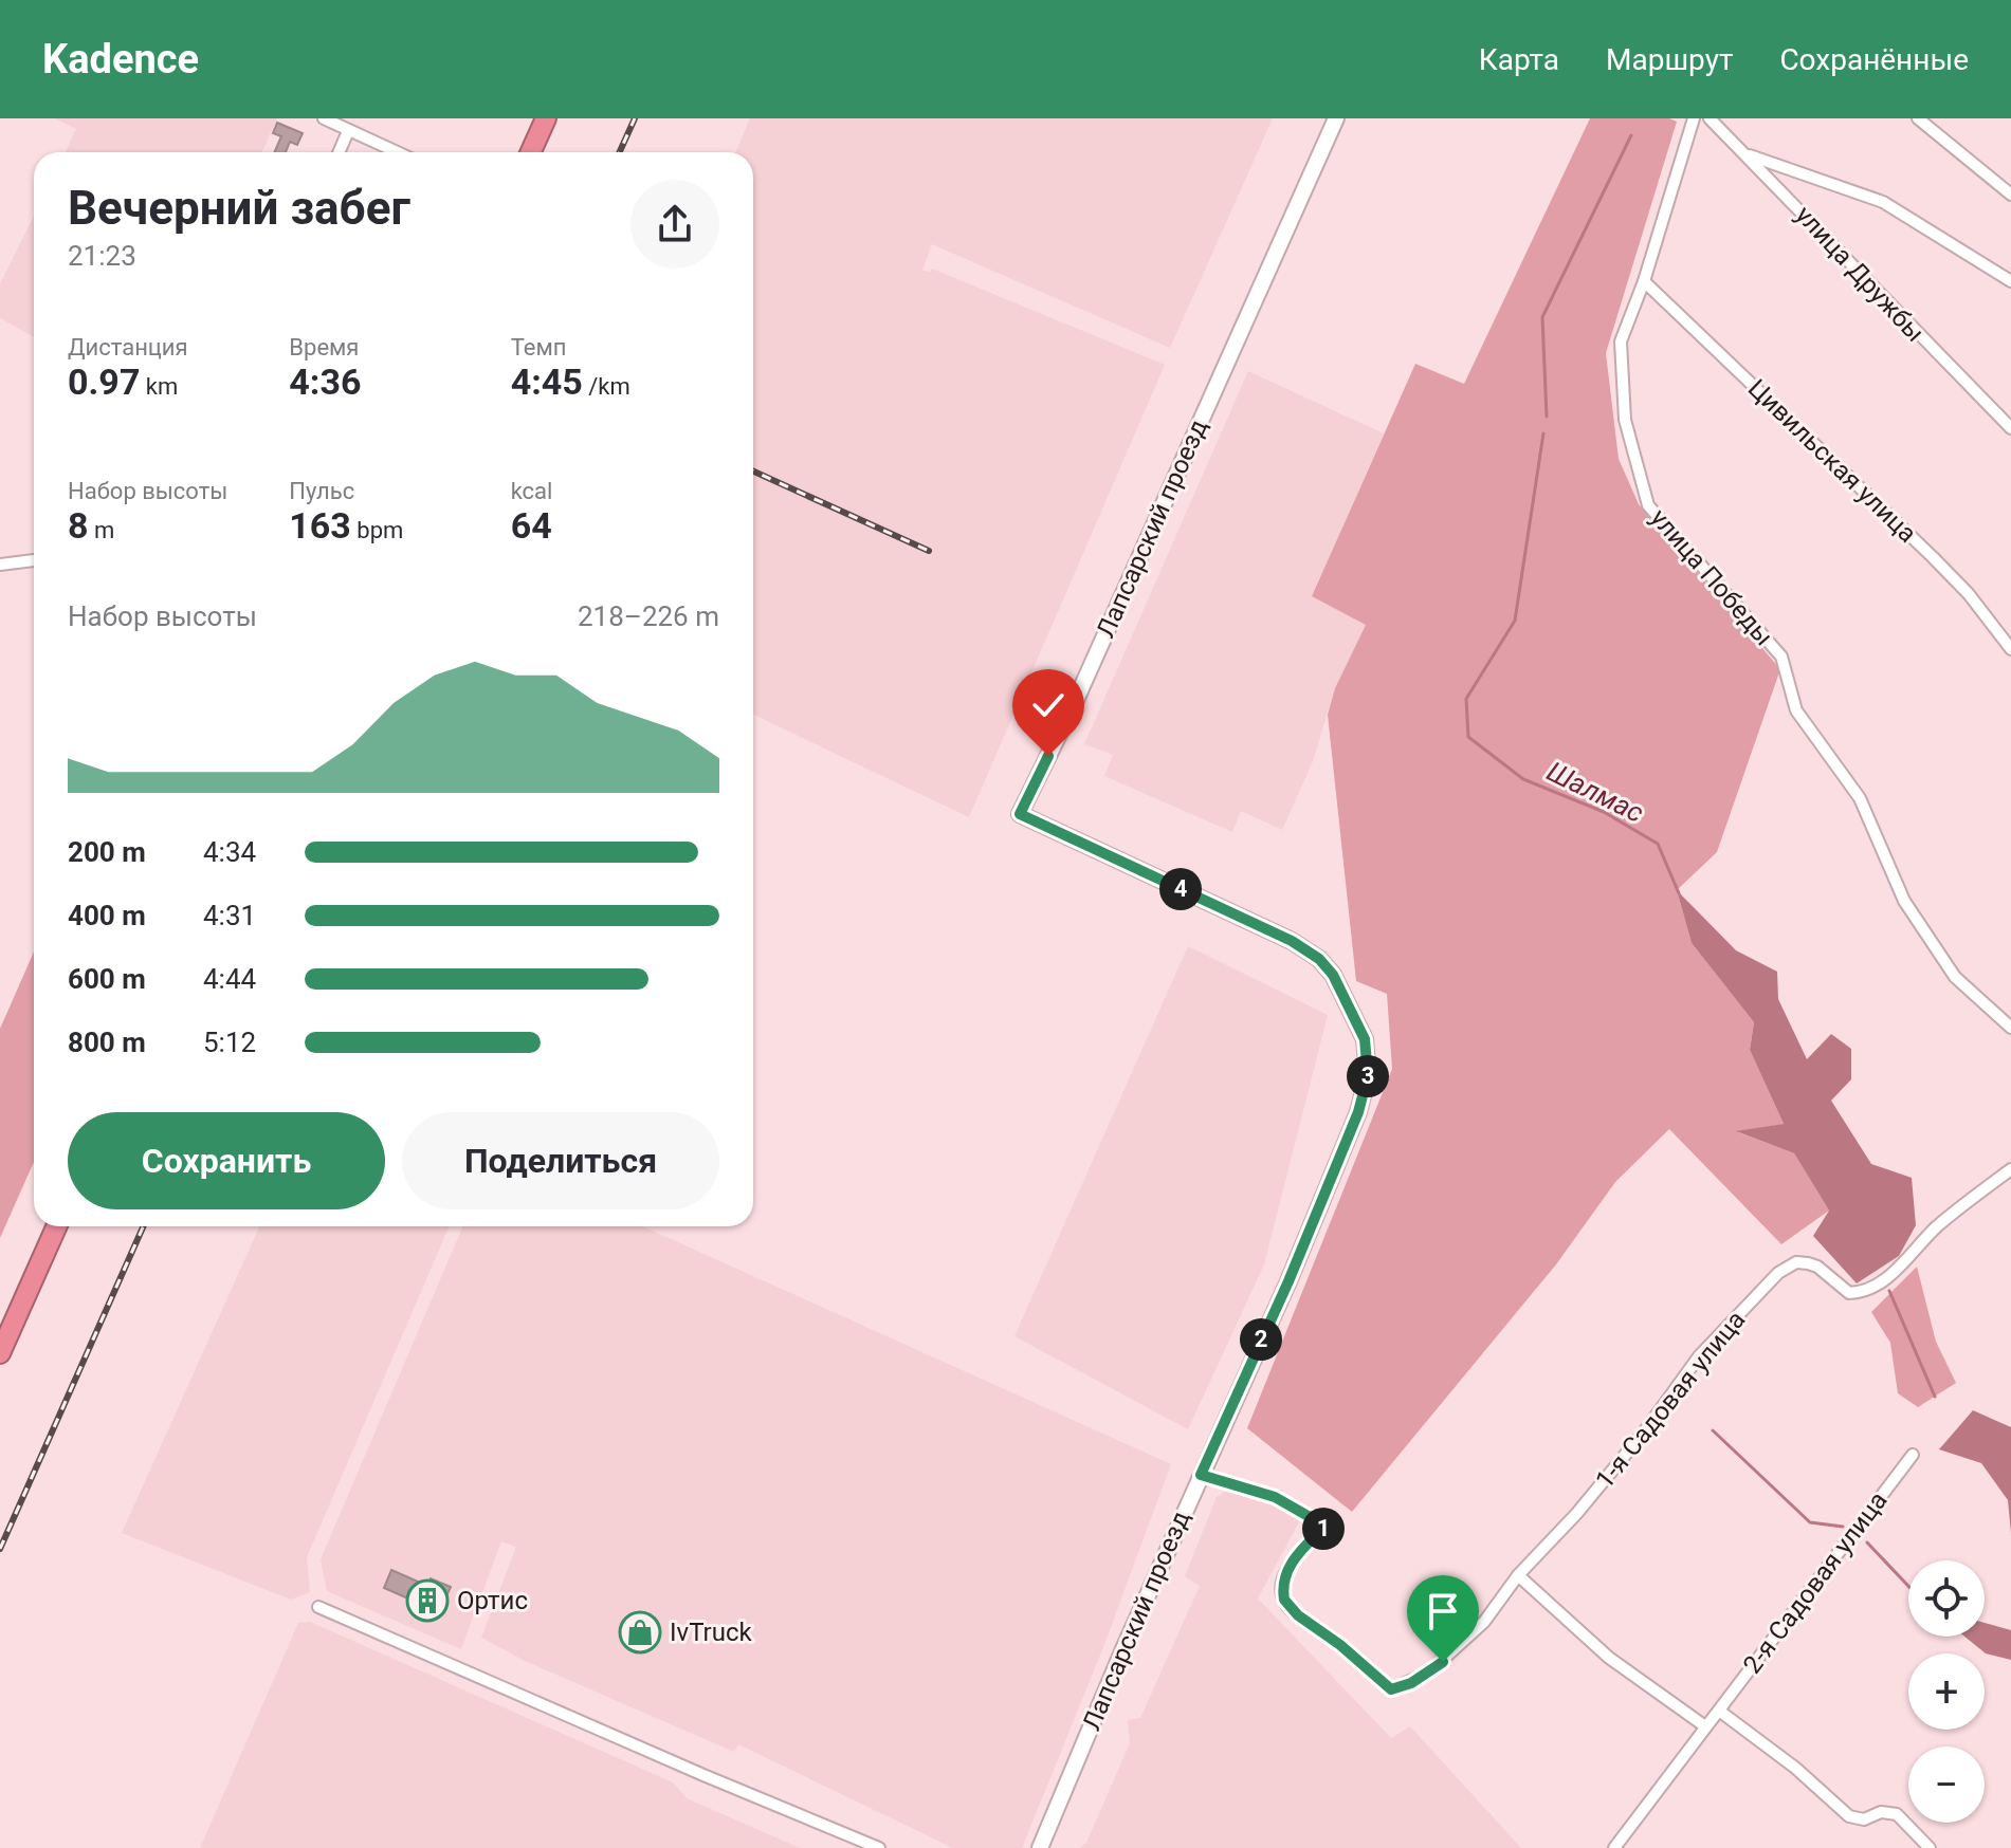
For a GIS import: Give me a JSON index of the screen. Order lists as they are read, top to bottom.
{
  "streets": {
    "street": [
      "улица Дружбы",
      "Цивильская улица",
      "Лапсарский проезд",
      "улица Победы",
      "1-я Садовая улица",
      "2-я Садовая улица"
    ]
  },
  "crossings": [
    ["Цивильская улица", "улица Победы"],
    ["Лапсарский проезд", "1-я Садовая улица"]
  ],
  "water": ["Шалмас"],
  "places": {
    "building": ["Ортис"],
    "shop": ["IvTruck"]
  },
  "page": {
    "header": "Kadence",
    "nav": ["Карта", "Маршрут", "Сохранённые"],
    "heading": ["Вечерний забег", "21:23"],
    "stats": [
      ["Дистанция", "0.97 km"],
      ["Время", "4:36"],
      ["Темп", "4:45 /km"],
      ["Набор высоты", "8 m"],
      ["Пульс", "163 bpm"],
      ["kcal", "64"]
    ],
    "chart": ["Набор высоты", "218–226 m"],
    "list": [
      {
        "name": "200 m",
        "note": "4:34"
      },
      {
        "name": "400 m",
        "note": "4:31"
      },
      {
        "name": "600 m",
        "note": "4:44"
      },
      {
        "name": "800 m",
        "note": "5:12"
      }
    ],
    "pins": [
      "4",
      "3",
      "2",
      "1"
    ],
    "buttons": ["Сохранить", "Поделиться"],
    "map_buttons": ["+", "−"]
  }
}
